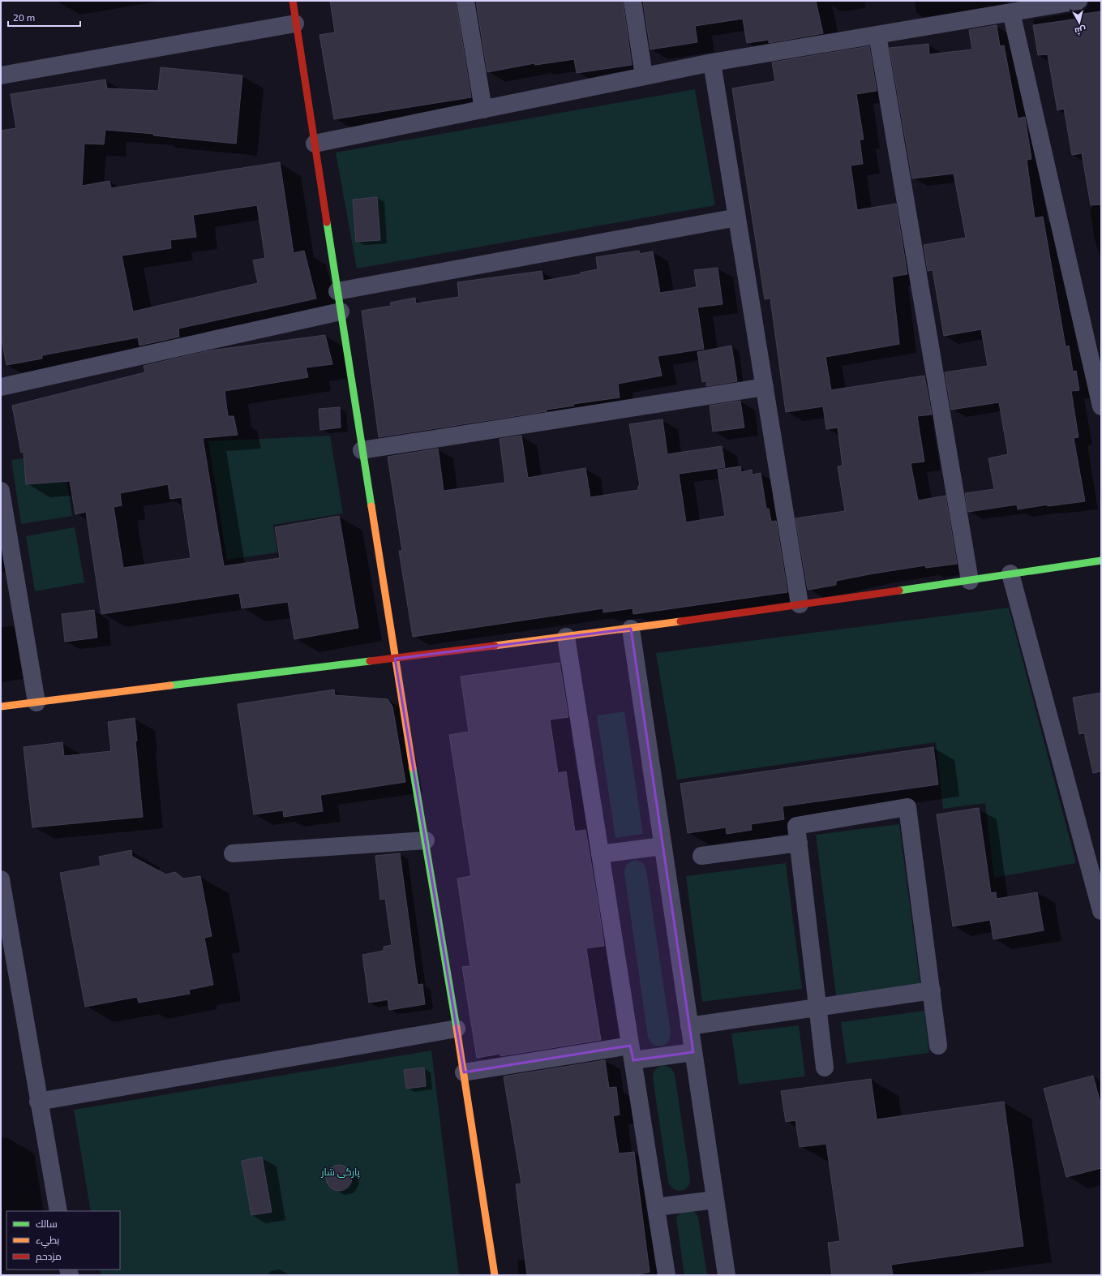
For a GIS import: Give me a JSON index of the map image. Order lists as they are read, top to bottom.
{
  "parks": ["پاركى شار"],
  "legend": ["سالك", "بطيء", "مزدحم"],
  "scale_bar": "20 m",
  "north": "bottom"
}
